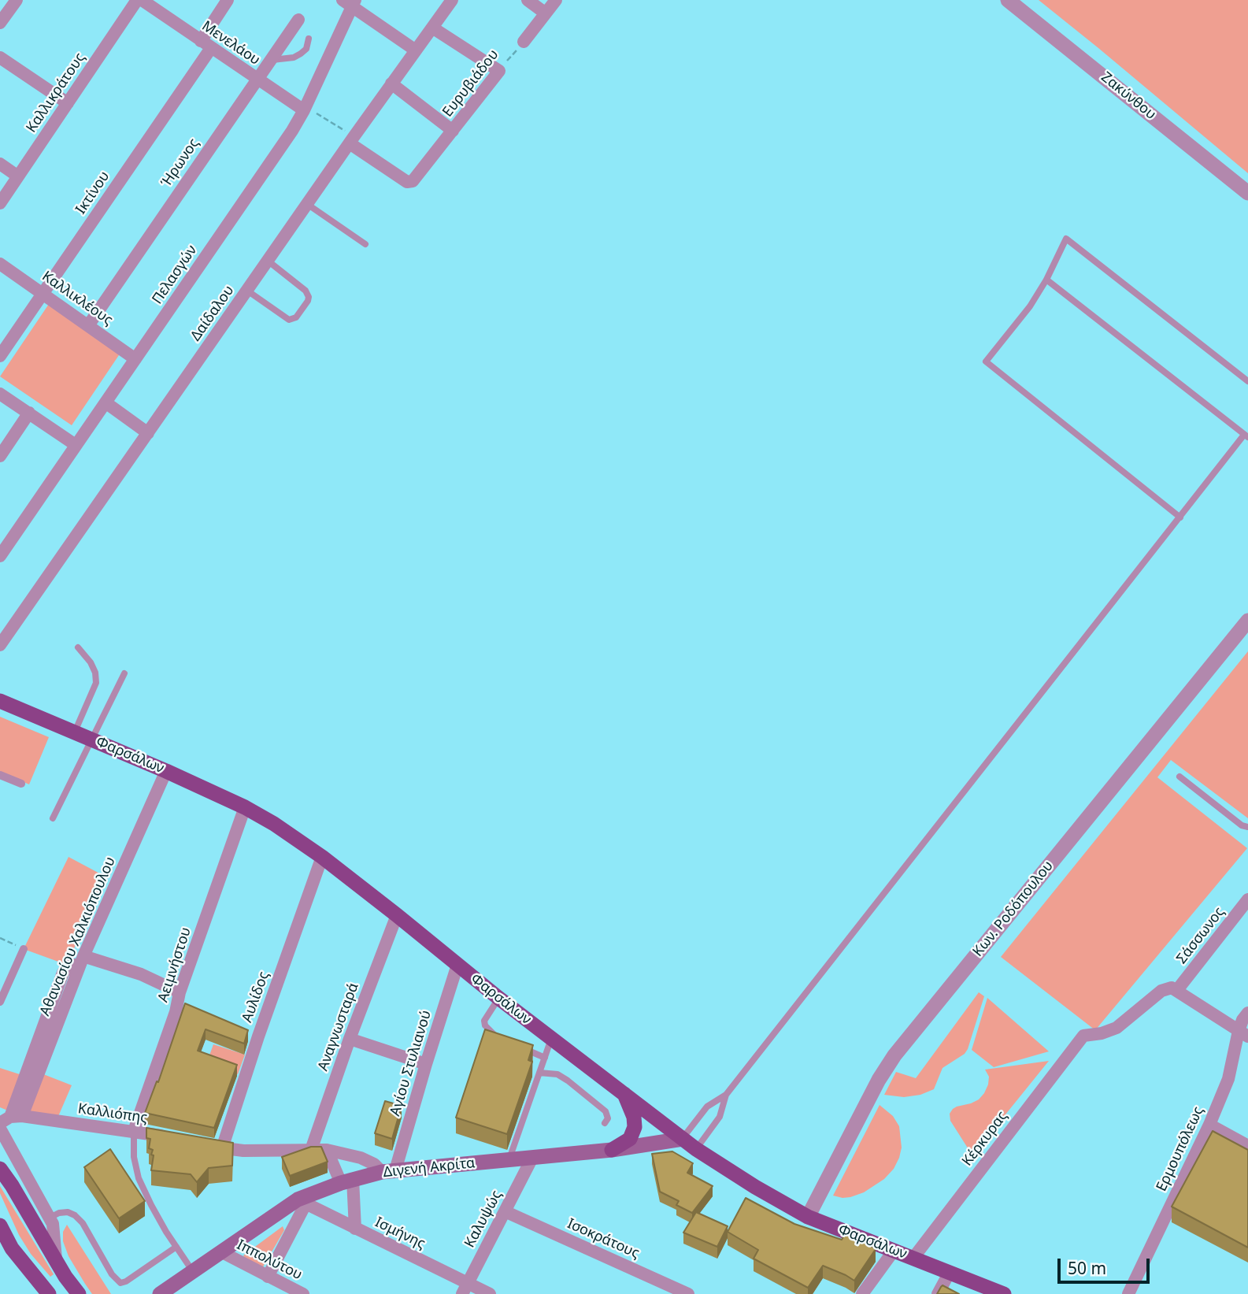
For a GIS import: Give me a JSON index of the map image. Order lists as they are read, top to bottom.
{
  "streets": {
    "main road": ["Φαρσάλων", "Διγενή Ακρίτα"],
    "street": [
      "Μενελάου",
      "Ευρυβιάδου",
      "Καλλικράτους",
      "Ζακύνθου",
      "Ήρωνος",
      "Ικτίνου",
      "Πελασγών",
      "Καλλικλέους",
      "Δαίδαλου",
      "Κων. Ροδόπουλου",
      "Σάσσωνος",
      "Αθανασίου Χαλκιόπουλου",
      "Αειμνήστου",
      "Αυλίδος",
      "Αναγνωσταρά",
      "Αγίου Στυλιανού",
      "Καλλιόπης",
      "Κέρκυρας",
      "Ερμουπόλεως",
      "Καλυψώς",
      "Ισμήνης",
      "Ισοκράτους",
      "Ιππολύτου"
    ]
  },
  "crossings": [
    ["Μενελάου", "Ήρωνος"],
    ["Μενελάου", "Ικτίνου"],
    ["Μενελάου", "Πελασγών"],
    ["Ευρυβιάδου", "Δαίδαλου"],
    ["Ήρωνος", "Καλλικλέους"],
    ["Ικτίνου", "Καλλικλέους"],
    ["Πελασγών", "Καλλικλέους"],
    ["Φαρσάλων", "Κων. Ροδόπουλου"],
    ["Φαρσάλων", "Αθανασίου Χαλκιόπουλου"],
    ["Φαρσάλων", "Αειμνήστου"],
    ["Φαρσάλων", "Αυλίδος"],
    ["Φαρσάλων", "Αναγνωσταρά"],
    ["Φαρσάλων", "Αγίου Στυλιανού"],
    ["Φαρσάλων", "Κέρκυρας"],
    ["Φαρσάλων", "Διγενή Ακρίτα"],
    ["Σάσσωνος", "Κέρκυρας"],
    ["Αθανασίου Χαλκιόπουλου", "Καλλιόπης"],
    ["Αειμνήστου", "Καλλιόπης"],
    ["Αγίου Στυλιανού", "Διγενή Ακρίτα"],
    ["Διγενή Ακρίτα", "Καλυψώς"],
    ["Διγενή Ακρίτα", "Ισμήνης"],
    ["Διγενή Ακρίτα", "Ιππολύτου"],
    ["Καλυψώς", "Ισμήνης"],
    ["Καλυψώς", "Ισοκράτους"]
  ],
  "scale_bar": "50 m"
}
